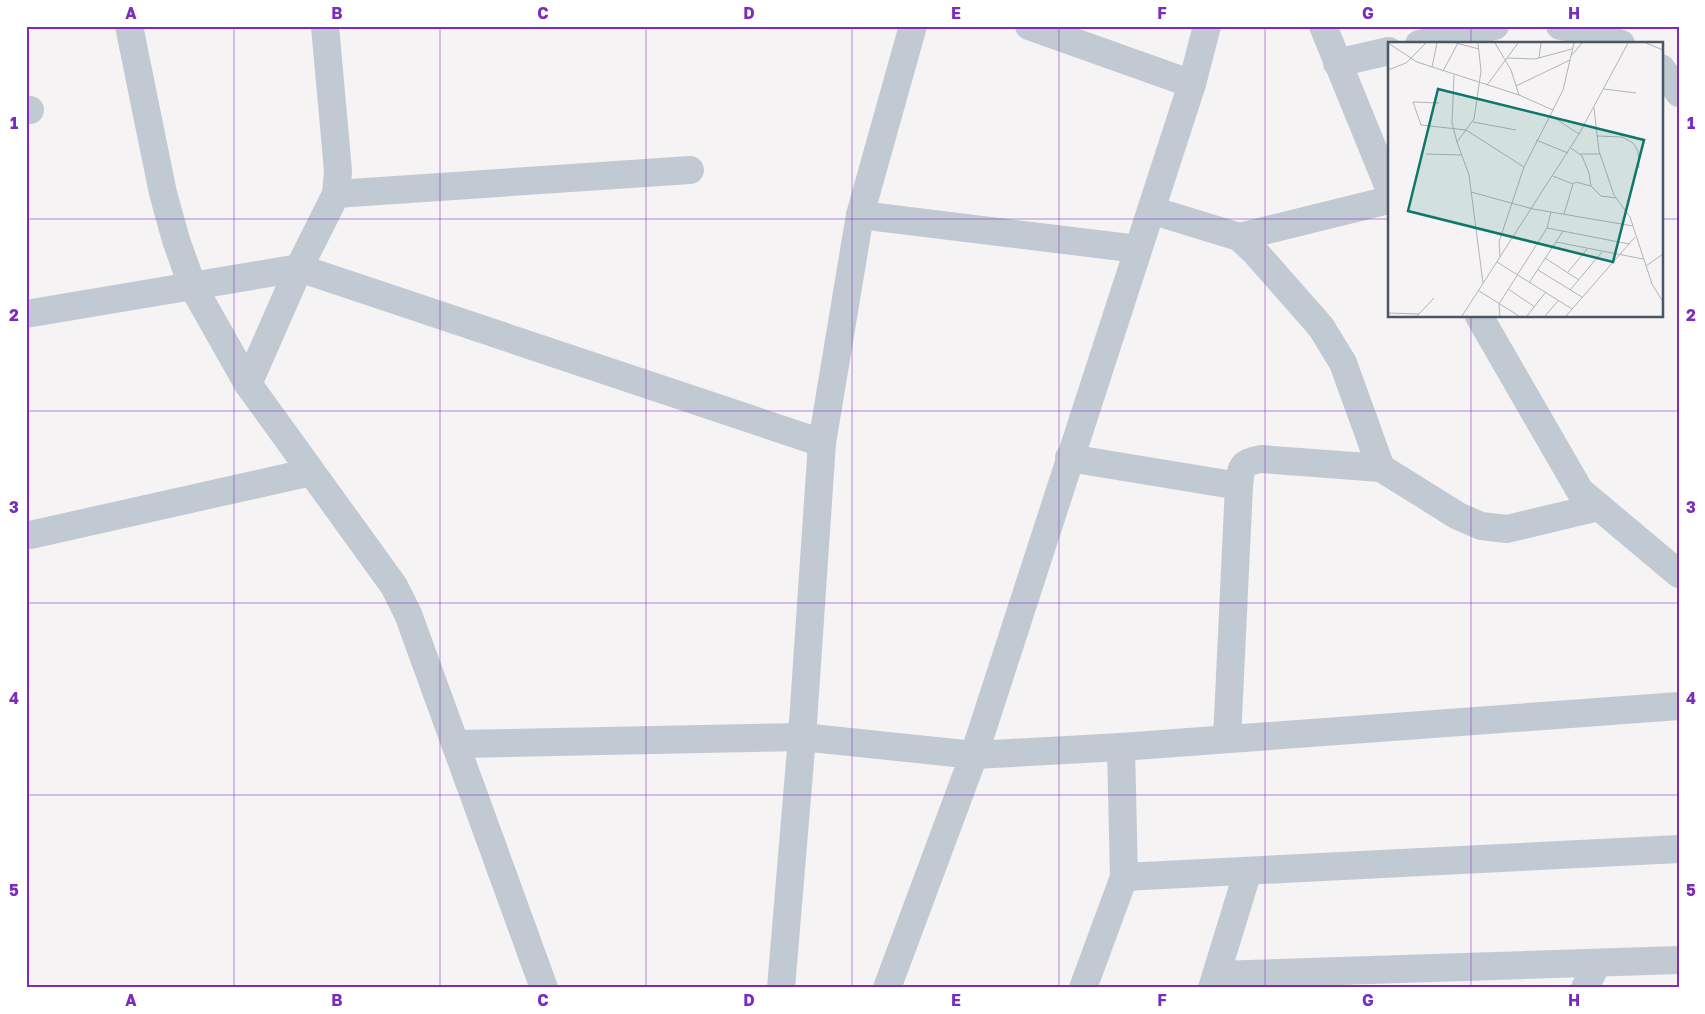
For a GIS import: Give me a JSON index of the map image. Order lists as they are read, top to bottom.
{
  "grid": {
    "columns": [
      "A",
      "B",
      "C",
      "D",
      "E",
      "F",
      "G",
      "H"
    ],
    "rows": [
      "1",
      "2",
      "3",
      "4",
      "5"
    ]
  }
}
